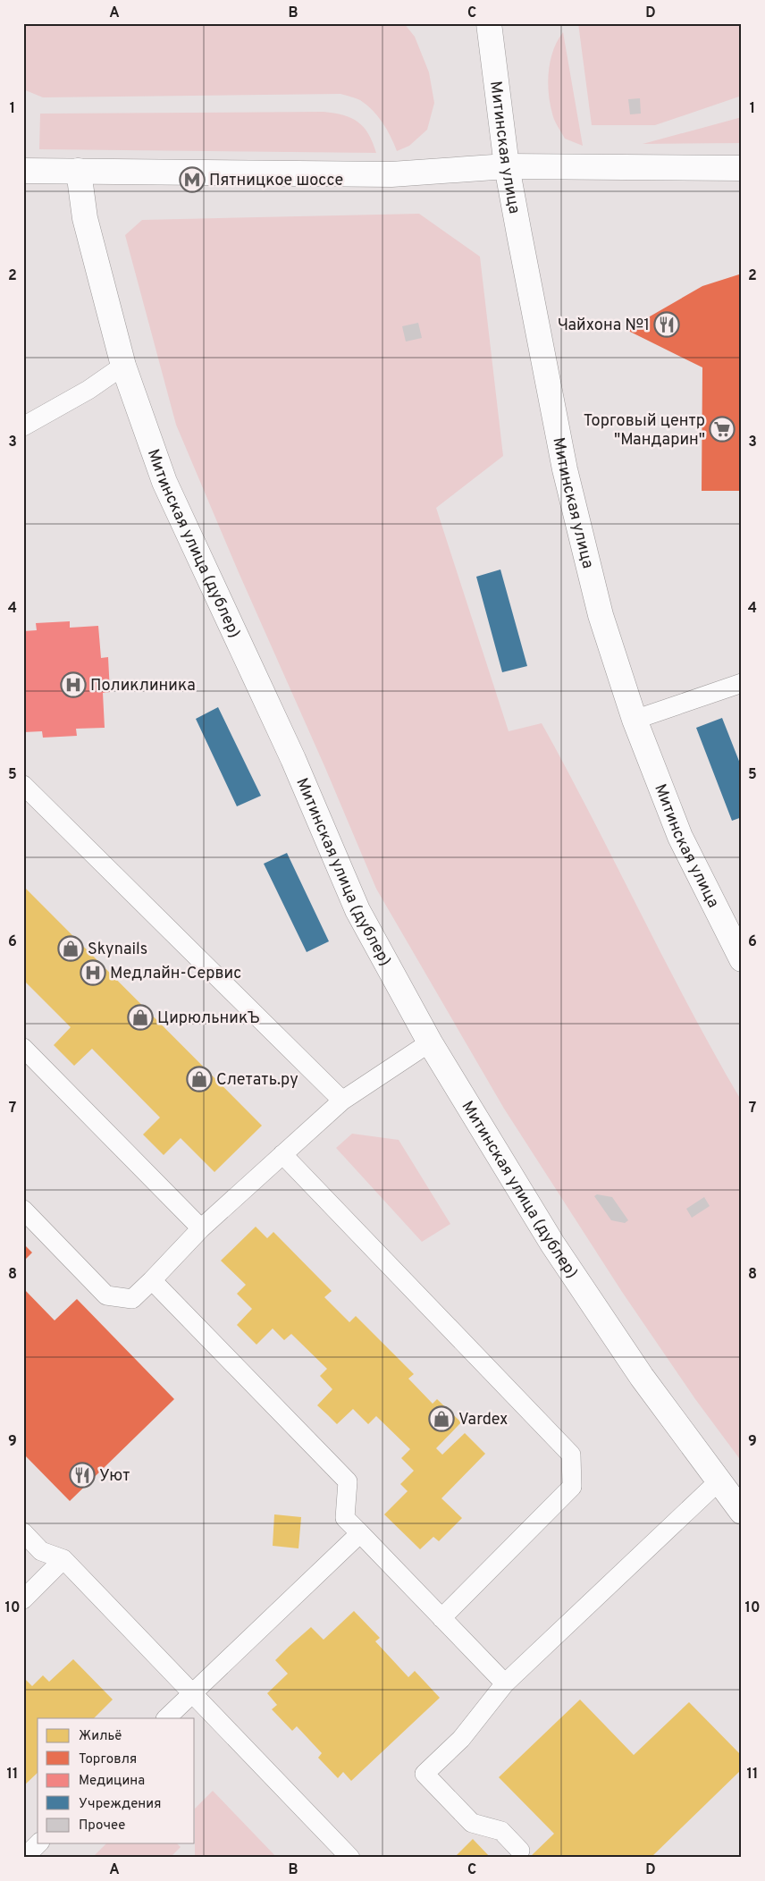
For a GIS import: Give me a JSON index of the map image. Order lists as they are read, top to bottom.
{
  "streets": {
    "street": ["Митинская улица", "Митинская улица (дублер)"]
  },
  "places": {
    "metro station": ["Пятницкое шоссе"],
    "restaurant": ["Чайхона №1", "Уют"],
    "supermarket": ["Торговый центр \"Мандарин\""],
    "hospital": ["Поликлиника", "Медлайн-Сервис"],
    "shop": [
      "Skynails",
      "ЦирюльникЪ",
      "Слетать.ру",
      "Vardex"
    ]
  },
  "legend": [
    "Жильё",
    "Торговля",
    "Медицина",
    "Учреждения",
    "Прочее"
  ],
  "grid": {
    "columns": [
      "A",
      "B",
      "C",
      "D"
    ],
    "rows": [
      "1",
      "2",
      "3",
      "4",
      "5",
      "6",
      "7",
      "8",
      "9",
      "10",
      "11"
    ]
  }
}
